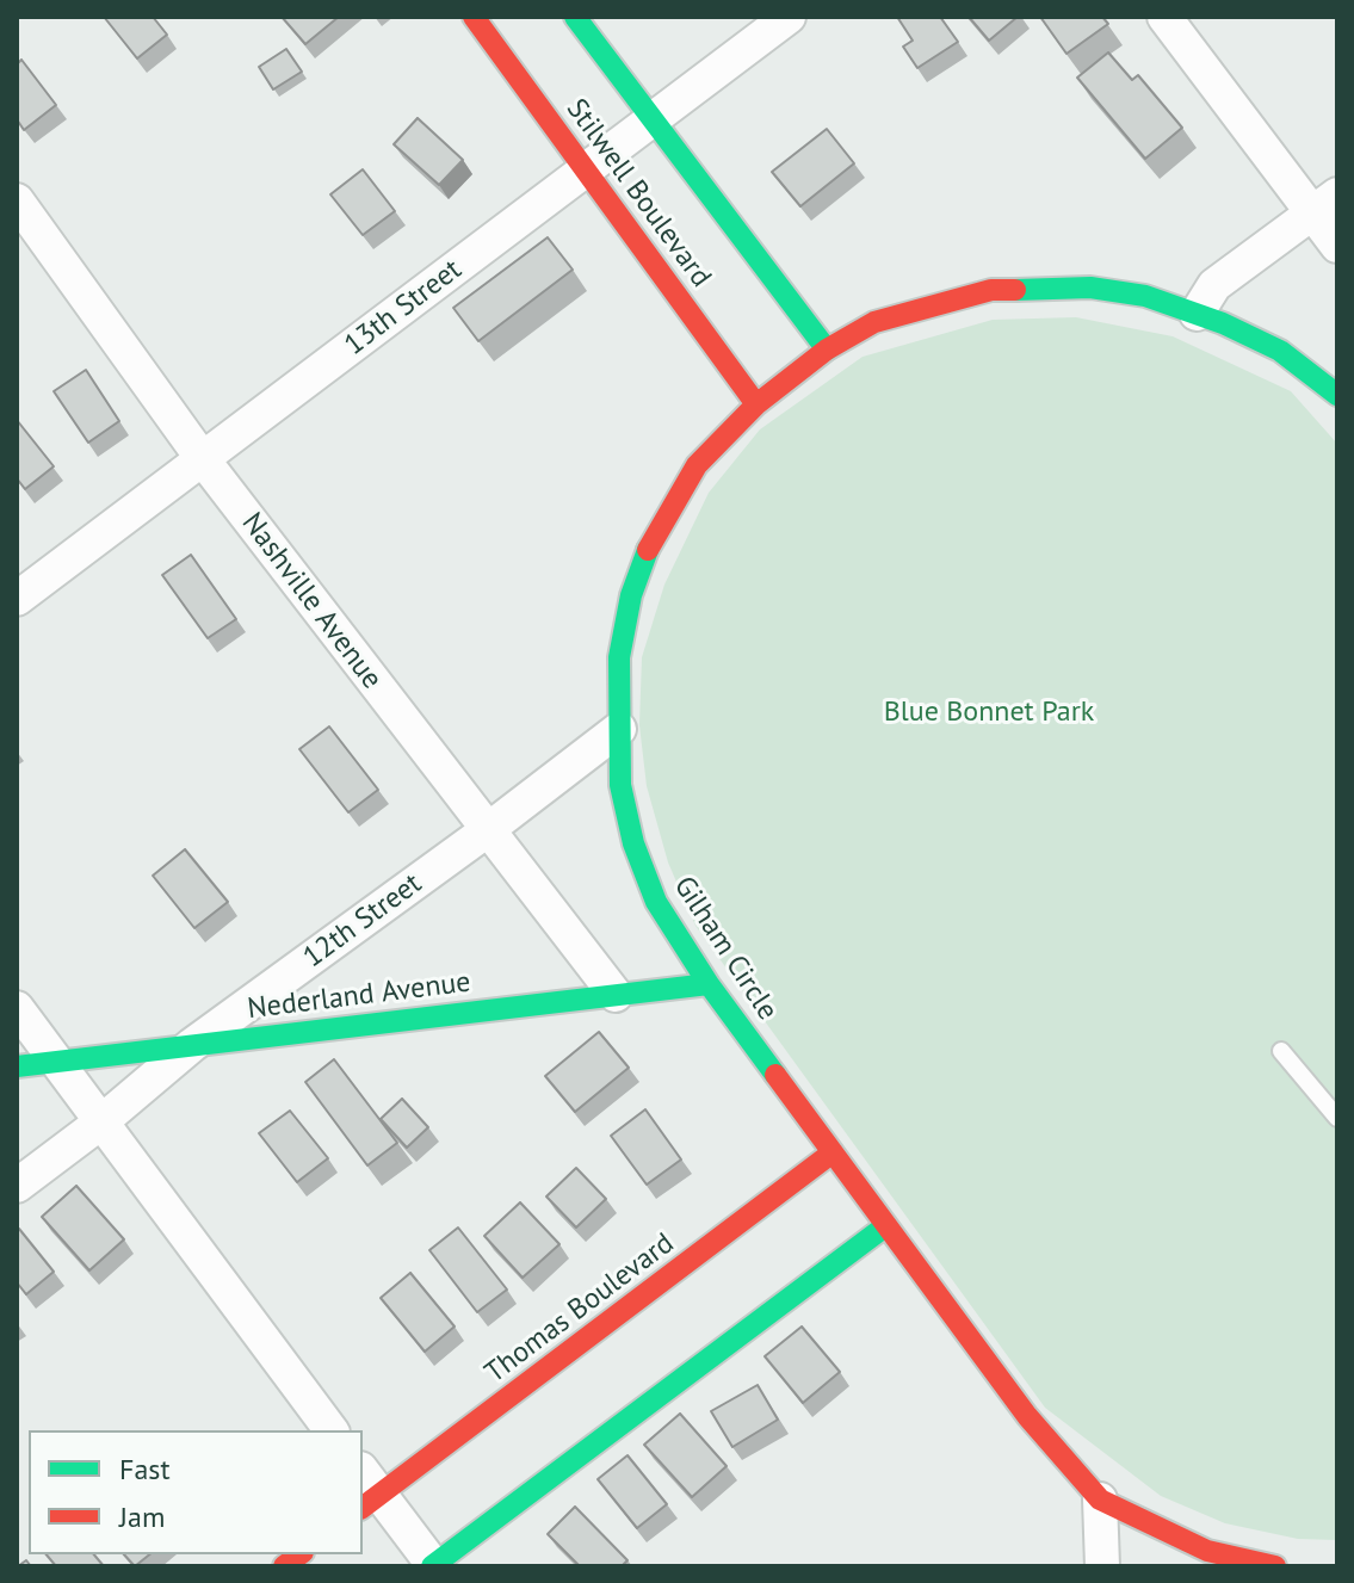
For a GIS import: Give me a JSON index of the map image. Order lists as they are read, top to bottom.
{
  "streets": {
    "main road": [
      "Stilwell Boulevard",
      "Gilham Circle",
      "Nederland Avenue",
      "Thomas Boulevard"
    ],
    "street": ["13th Street", "Nashville Avenue", "12th Street"]
  },
  "crossings": [
    ["Stilwell Boulevard", "13th Street"],
    ["Stilwell Boulevard", "Gilham Circle"],
    ["13th Street", "Nashville Avenue"],
    ["Nashville Avenue", "12th Street"],
    ["Nashville Avenue", "Nederland Avenue"],
    ["12th Street", "Gilham Circle"],
    ["12th Street", "Nederland Avenue"],
    ["Gilham Circle", "Nederland Avenue"],
    ["Gilham Circle", "Thomas Boulevard"]
  ],
  "parks": ["Blue Bonnet Park"],
  "legend": ["Fast", "Jam"]
}
